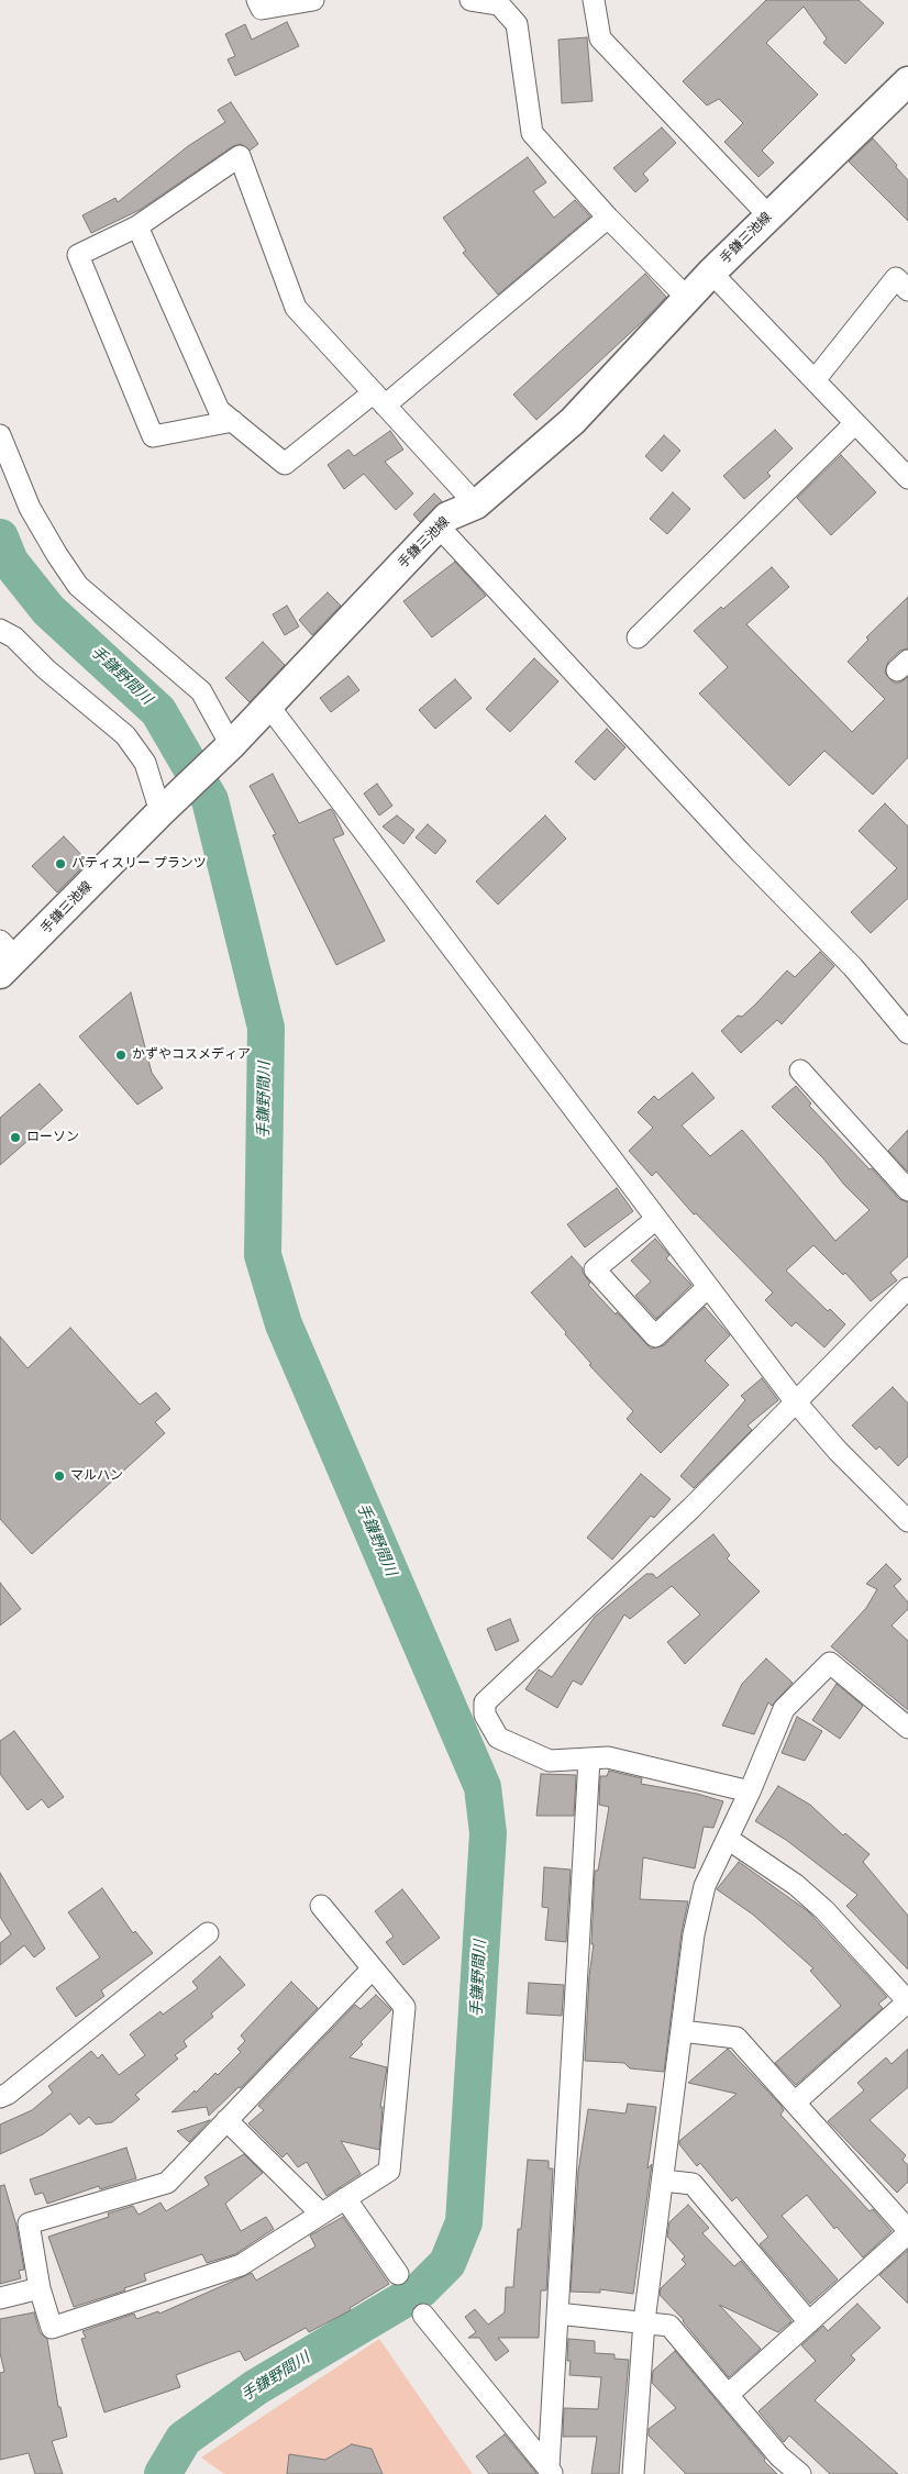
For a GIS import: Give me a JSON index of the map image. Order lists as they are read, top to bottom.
{
  "streets": {
    "main road": ["手鎌三池線"]
  },
  "water": ["手鎌野間川"],
  "places": [
    "パティスリー プランツ",
    "かずやコスメディア",
    "ローソン",
    "マルハン"
  ]
}
